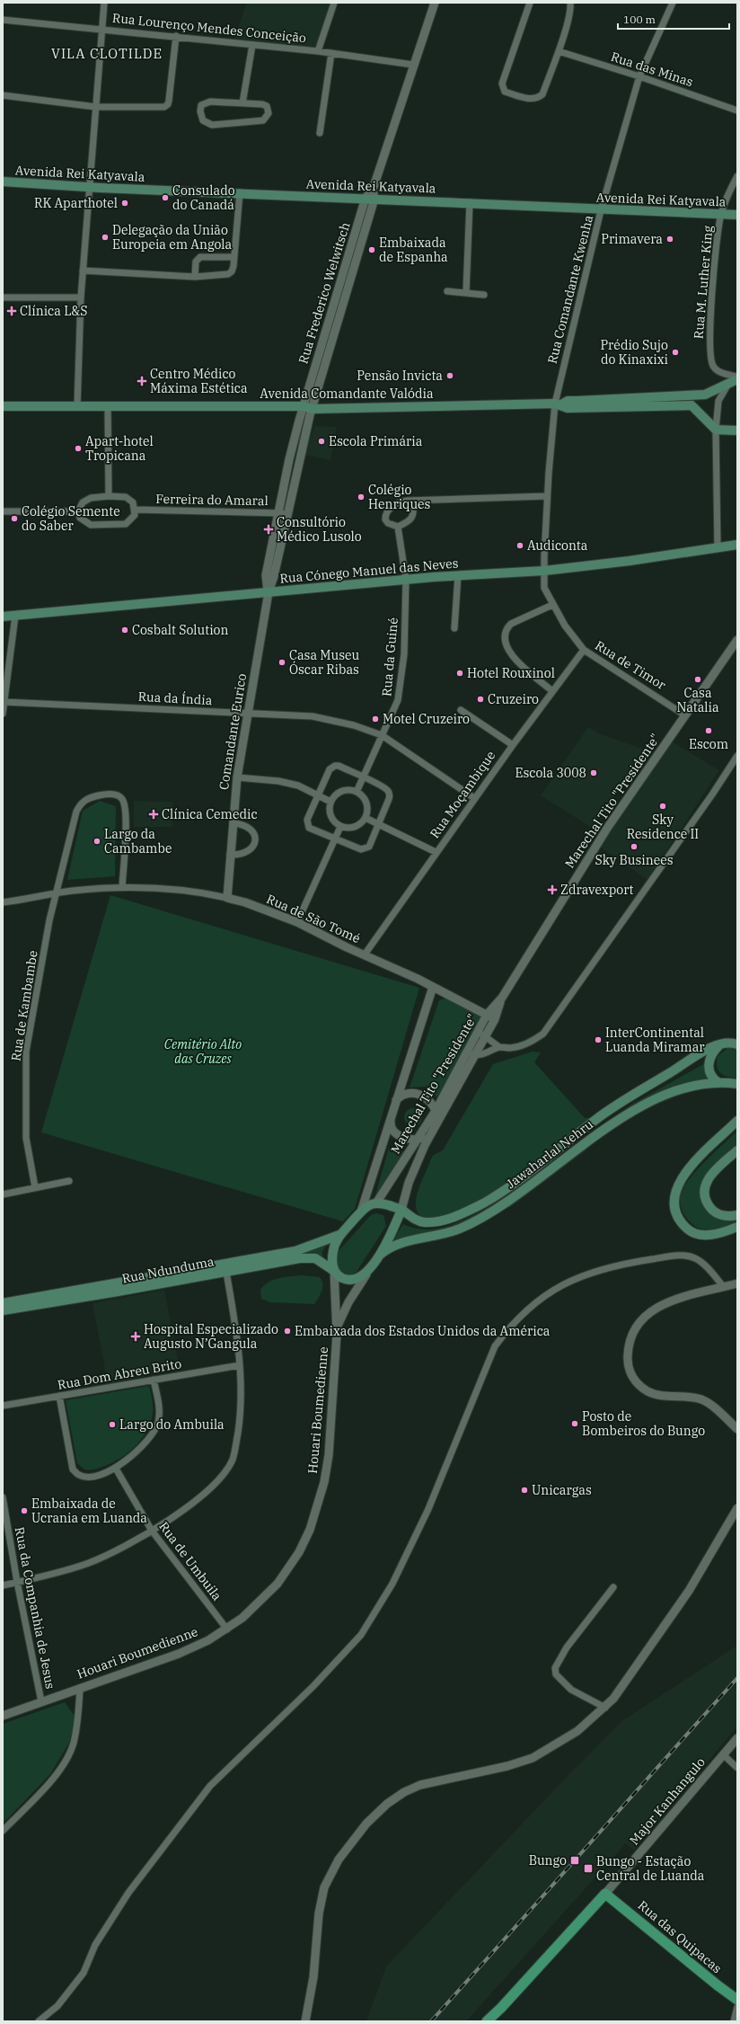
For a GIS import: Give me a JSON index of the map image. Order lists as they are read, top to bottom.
{
  "streets": {
    "main road": [
      "Avenida Rei Katyavala",
      "Avenida Comandante Valódia",
      "Rua Cónego Manuel das Neves",
      "Jawaharlal Nehru",
      "Rua Ndunduma",
      "Major Kanhangulo",
      "Rua das Quipacas"
    ],
    "street": [
      "Rua Lourenço Mendes Conceição",
      "Rua das Minas",
      "Rua M. Luther King",
      "Rua Comandante Kwenha",
      "Rua Frederico Welwitsch",
      "Ferreira do Amaral",
      "Rua da Guiné",
      "Rua de Timor",
      "Rua da Índia",
      "Comandante Eurico",
      "Rua Moçambique",
      "Marechal Tito \"Presidente\"",
      "Rua de São Tomé",
      "Rua de Kambambe",
      "Rua Dom Abreu Brito",
      "Houari Boumedienne",
      "Rua de Umbuila",
      "Rua da Companhia de Jesus"
    ]
  },
  "crossings": [
    ["Rua Lourenço Mendes Conceição", "Rua Frederico Welwitsch"],
    ["Rua das Minas", "Rua Comandante Kwenha"],
    ["Avenida Rei Katyavala", "Rua M. Luther King"],
    ["Avenida Rei Katyavala", "Rua Comandante Kwenha"],
    ["Avenida Rei Katyavala", "Rua Frederico Welwitsch"],
    ["Rua M. Luther King", "Avenida Comandante Valódia"],
    ["Rua Comandante Kwenha", "Avenida Comandante Valódia"],
    ["Rua Comandante Kwenha", "Rua Cónego Manuel das Neves"],
    ["Rua Comandante Kwenha", "Rua de Timor"],
    ["Rua Frederico Welwitsch", "Avenida Comandante Valódia"],
    ["Rua Frederico Welwitsch", "Comandante Eurico"],
    ["Avenida Comandante Valódia", "Comandante Eurico"],
    ["Ferreira do Amaral", "Comandante Eurico"],
    ["Rua Cónego Manuel das Neves", "Rua da Guiné"],
    ["Rua Cónego Manuel das Neves", "Rua de Timor"],
    ["Rua Cónego Manuel das Neves", "Comandante Eurico"],
    ["Rua da Guiné", "Rua da Índia"],
    ["Rua de Timor", "Rua Moçambique"],
    ["Rua de Timor", "Marechal Tito \"Presidente\""],
    ["Rua da Índia", "Comandante Eurico"],
    ["Rua da Índia", "Rua Moçambique"],
    ["Comandante Eurico", "Rua de São Tomé"],
    ["Rua Moçambique", "Rua de São Tomé"],
    ["Marechal Tito \"Presidente\"", "Rua de São Tomé"],
    ["Marechal Tito \"Presidente\"", "Jawaharlal Nehru"],
    ["Rua de São Tomé", "Rua de Kambambe"],
    ["Houari Boumedienne", "Rua de Umbuila"],
    ["Houari Boumedienne", "Rua da Companhia de Jesus"],
    ["Major Kanhangulo", "Rua das Quipacas"]
  ],
  "districts": ["VILA CLOTILDE"],
  "parks": ["Cemitério Alto das Cruzes"],
  "places": {
    "other": [
      "Consulado do Canadá",
      "RK Aparthotel",
      "Delegação da União Europeia em Angola",
      "Primavera",
      "Embaixada de Espanha",
      "Prédio Sujo do Kinaxixi",
      "Pensão Invicta",
      "Escola Primária",
      "Apart-hotel Tropicana",
      "Colégio Henriques",
      "Colégio Semente do Saber",
      "Audiconta",
      "Cosbalt Solution",
      "Casa Museu Óscar Ribas",
      "Hotel Rouxinol",
      "Casa Natalia",
      "Cruzeiro",
      "Motel Cruzeiro",
      "Escom",
      "Escola 3008",
      "Sky Residence II",
      "Largo da Cambambe",
      "Sky Businees",
      "InterContinental Luanda Miramar",
      "Embaixada dos Estados Unidos da América",
      "Posto de Bombeiros do Bungo",
      "Largo do Ambuila",
      "Unicargas",
      "Embaixada de Ucrania em Luanda"
    ],
    "health": [
      "Clínica L&S",
      "Centro Médico Máxima Estética",
      "Consultório Médico Lusolo",
      "Clínica Cemedic",
      "Zdravexport",
      "Hospital Especializado Augusto N’Gangula"
    ],
    "transit": ["Bungo", "Bungo - Estação Central de Luanda"]
  },
  "scale_bar": "100 m"
}
